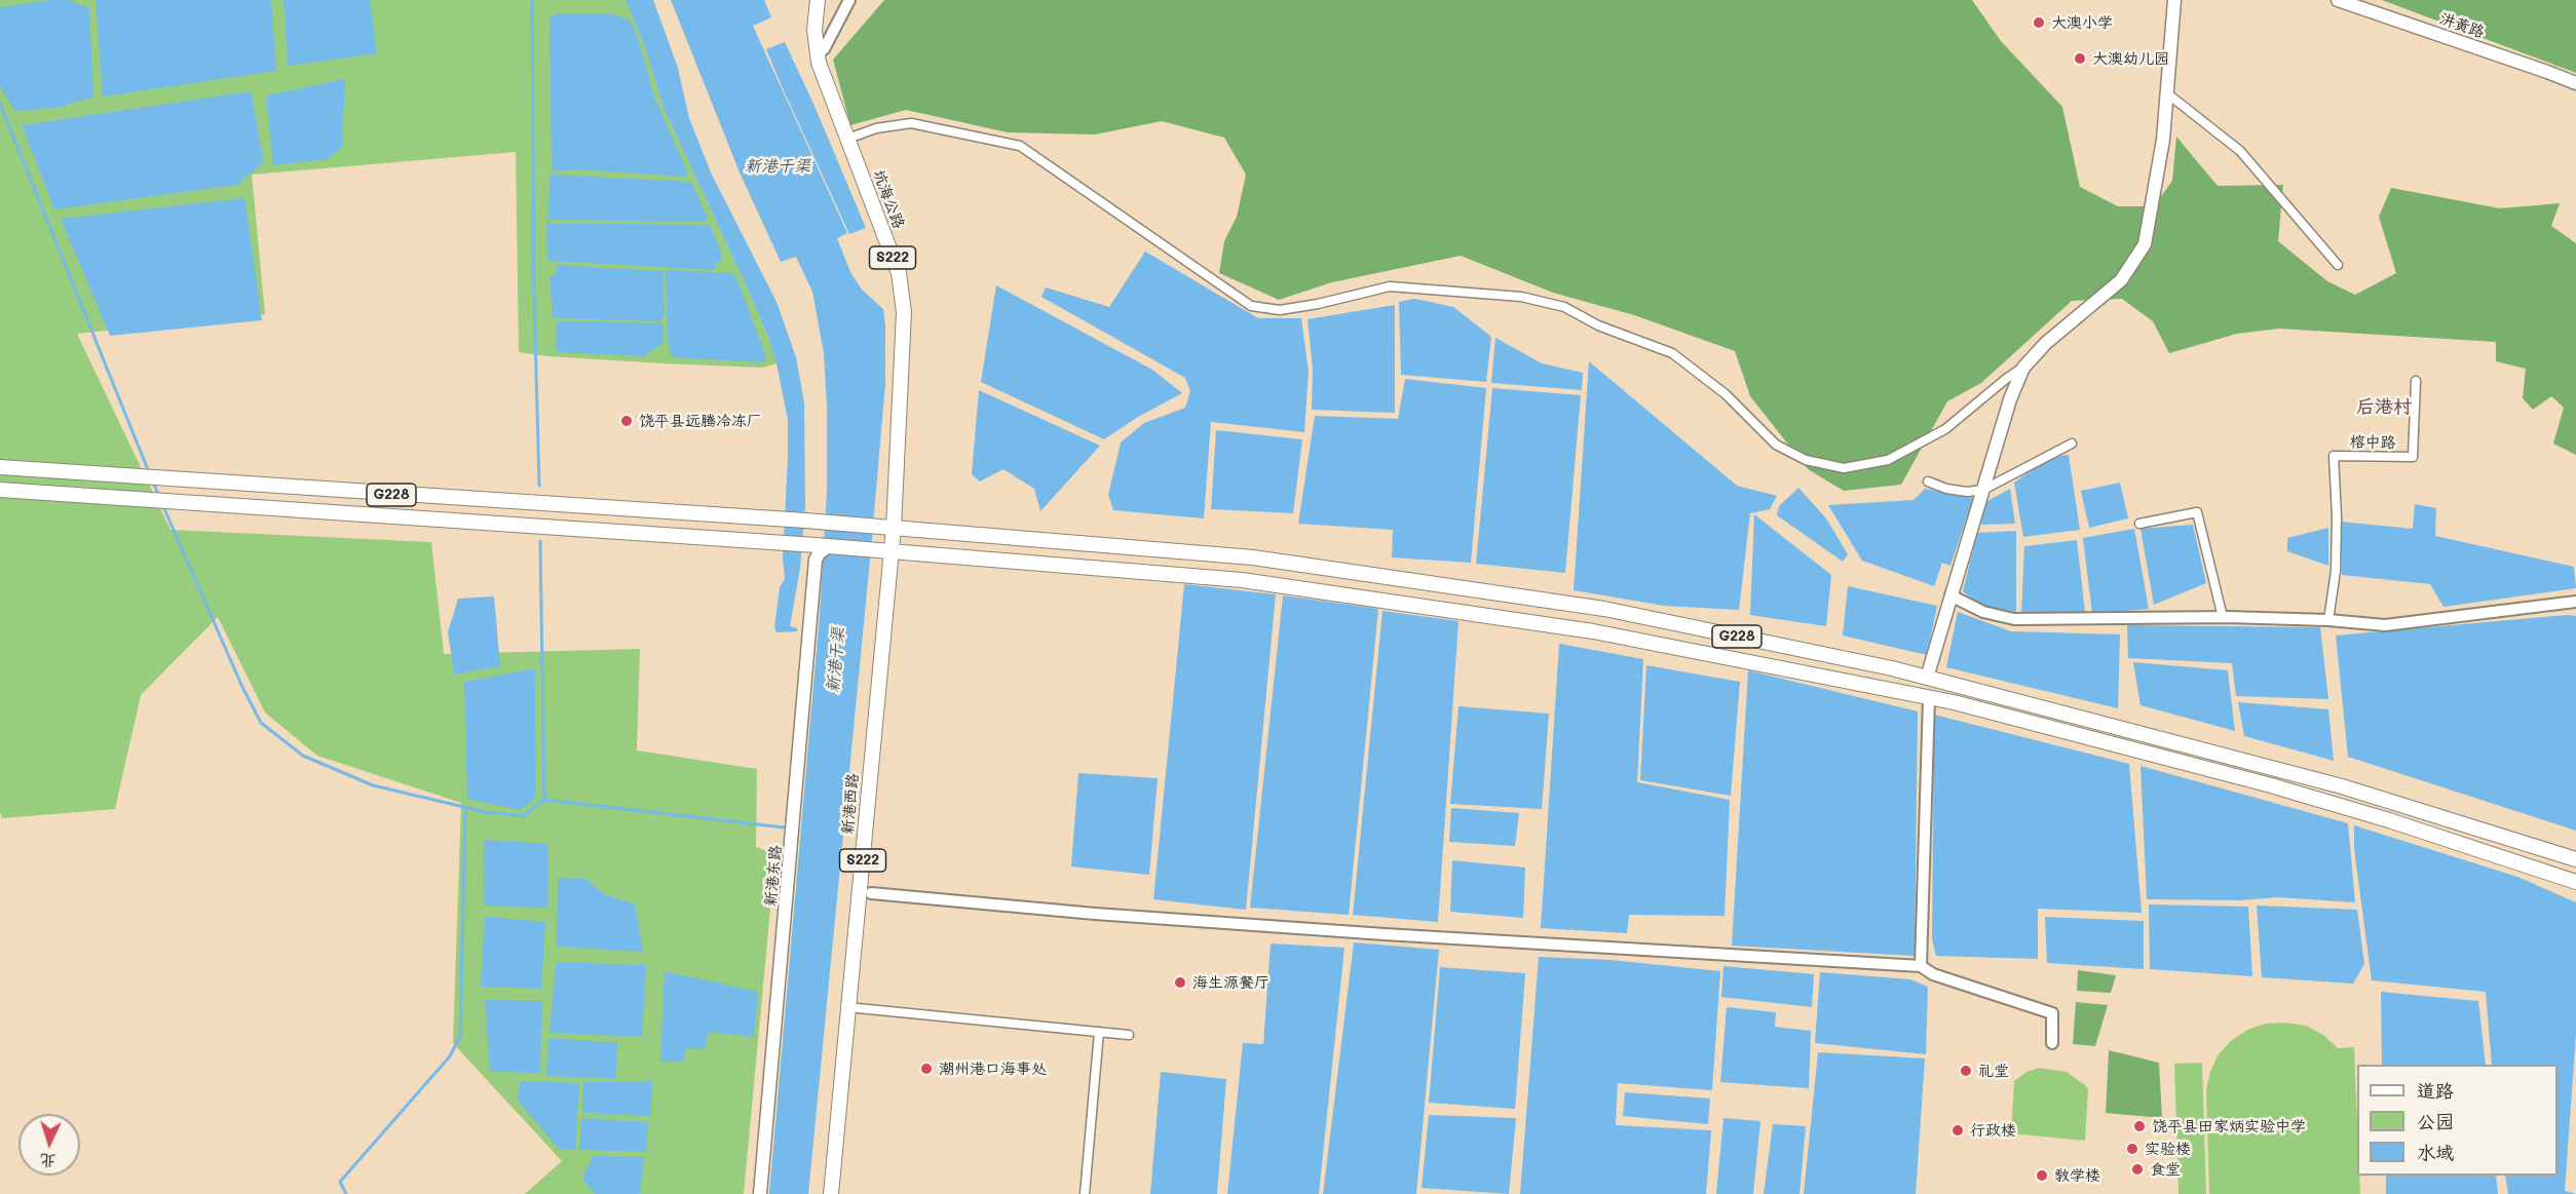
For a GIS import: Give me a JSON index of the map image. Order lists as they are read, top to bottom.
{
  "streets": {
    "main road": [
      "汫黄路",
      "坑海公路",
      "S222",
      "G228",
      "新港西路",
      "新港东路"
    ],
    "street": ["榕中路"]
  },
  "crossings": [
    ["坑海公路", "G228"],
    ["坑海公路", "新港西路"],
    ["G228", "新港西路"],
    ["G228", "新港东路"]
  ],
  "districts": ["后港村"],
  "water": ["新港干渠"],
  "places": [
    "大澳小学",
    "大澳幼儿园",
    "饶平县远腾冷冻厂",
    "海生源餐厅",
    "潮州港口海事处",
    "礼堂",
    "饶平县田家炳实验中学",
    "行政楼",
    "实验楼",
    "食堂",
    "教学楼"
  ],
  "legend": ["道路", "公园", "水域"],
  "north": "bottom"
}
